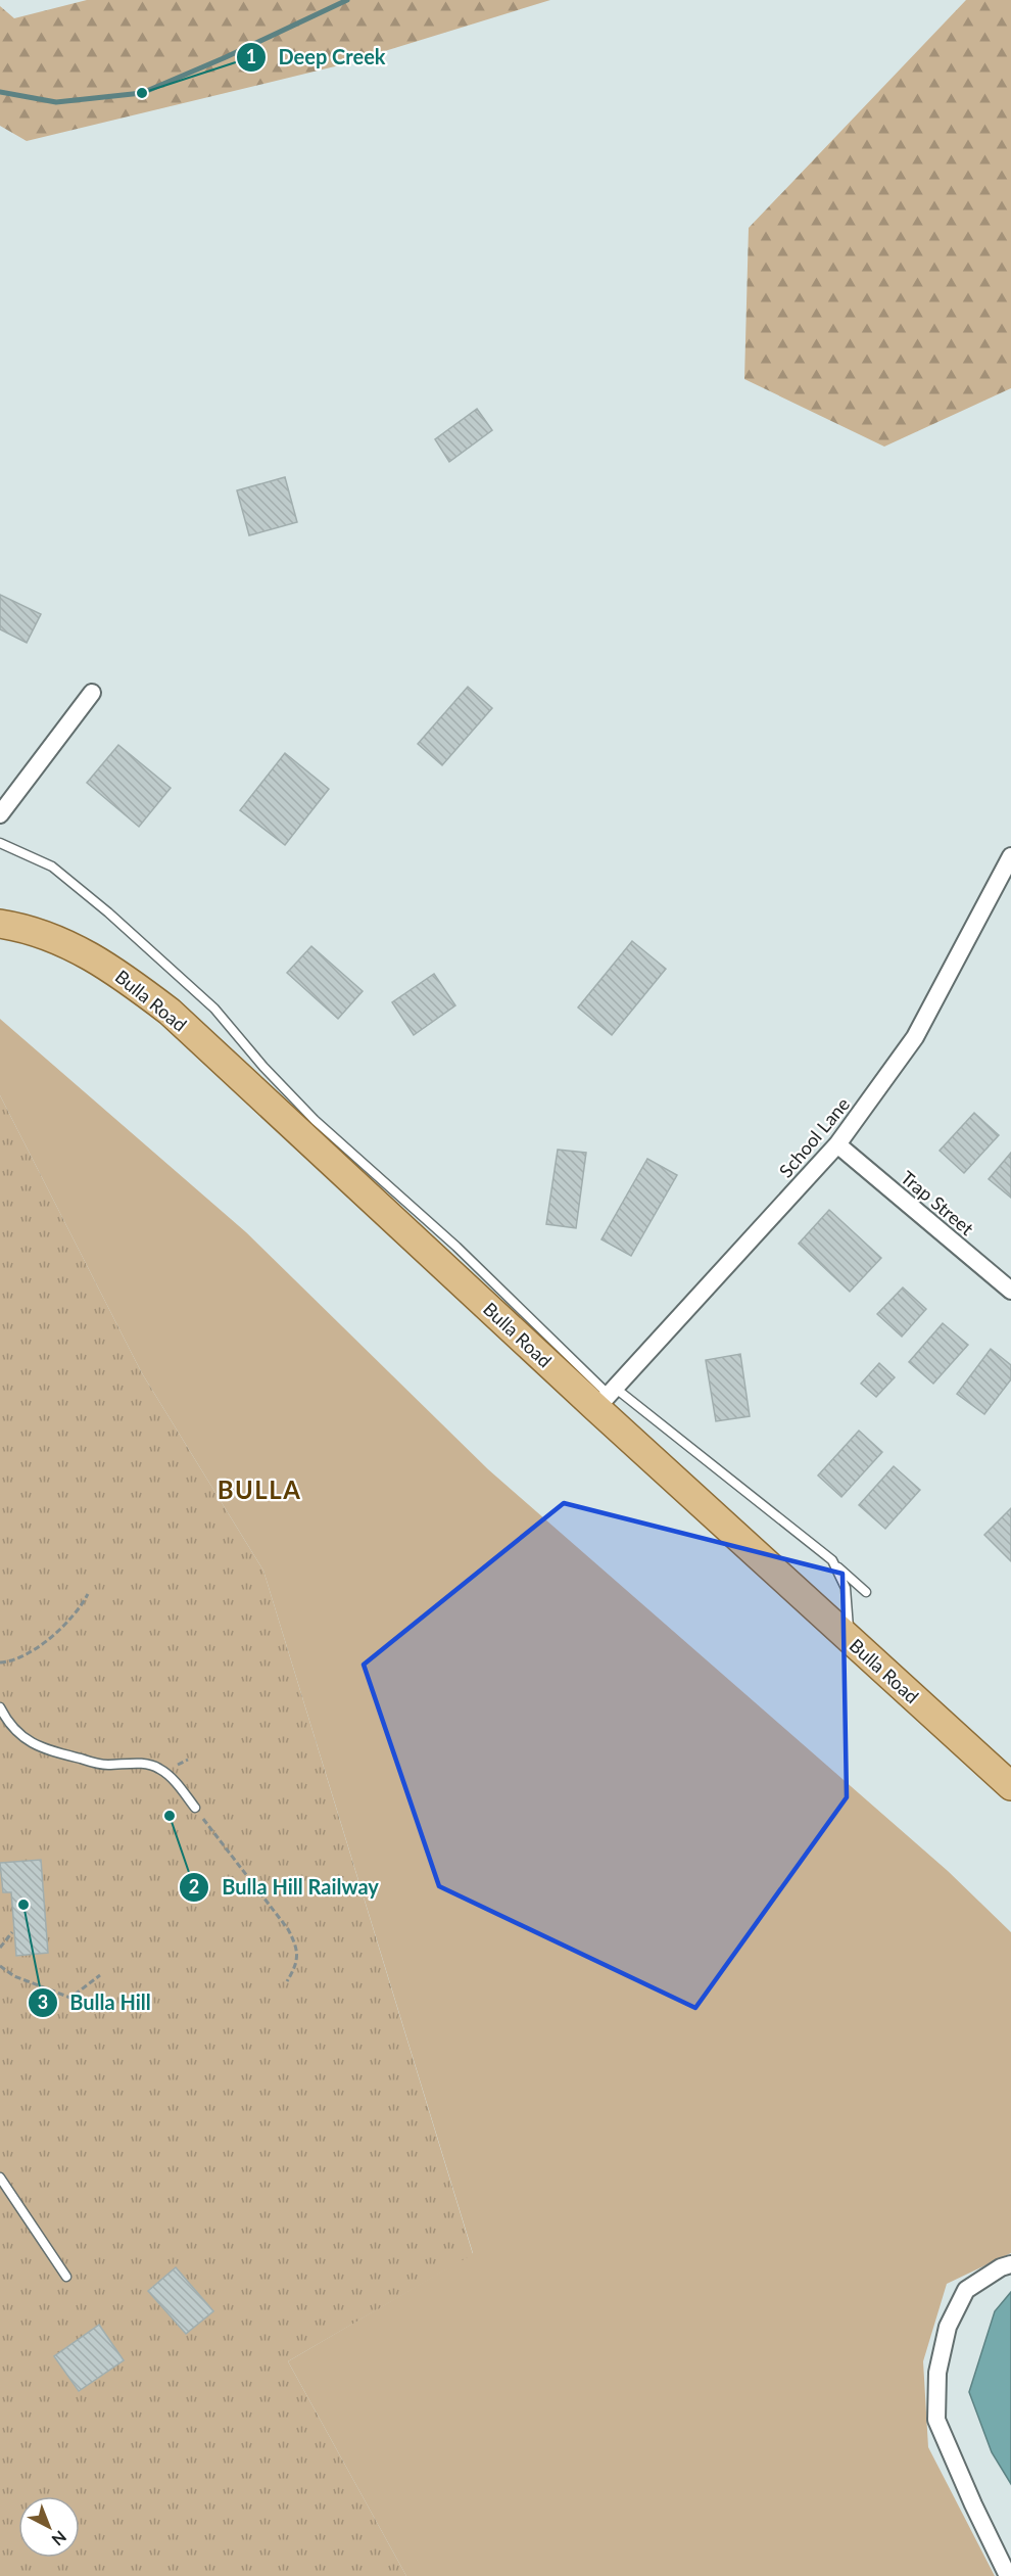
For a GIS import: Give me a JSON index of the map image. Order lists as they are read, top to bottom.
{
  "streets": {
    "main road": ["Bulla Road"],
    "street": ["School Lane", "Trap Street"]
  },
  "crossings": [
    ["Bulla Road", "School Lane"],
    ["School Lane", "Trap Street"]
  ],
  "districts": ["BULLA"],
  "places": ["Deep Creek", "Bulla Hill Railway", "Bulla Hill"],
  "north": "bottom right"
}
